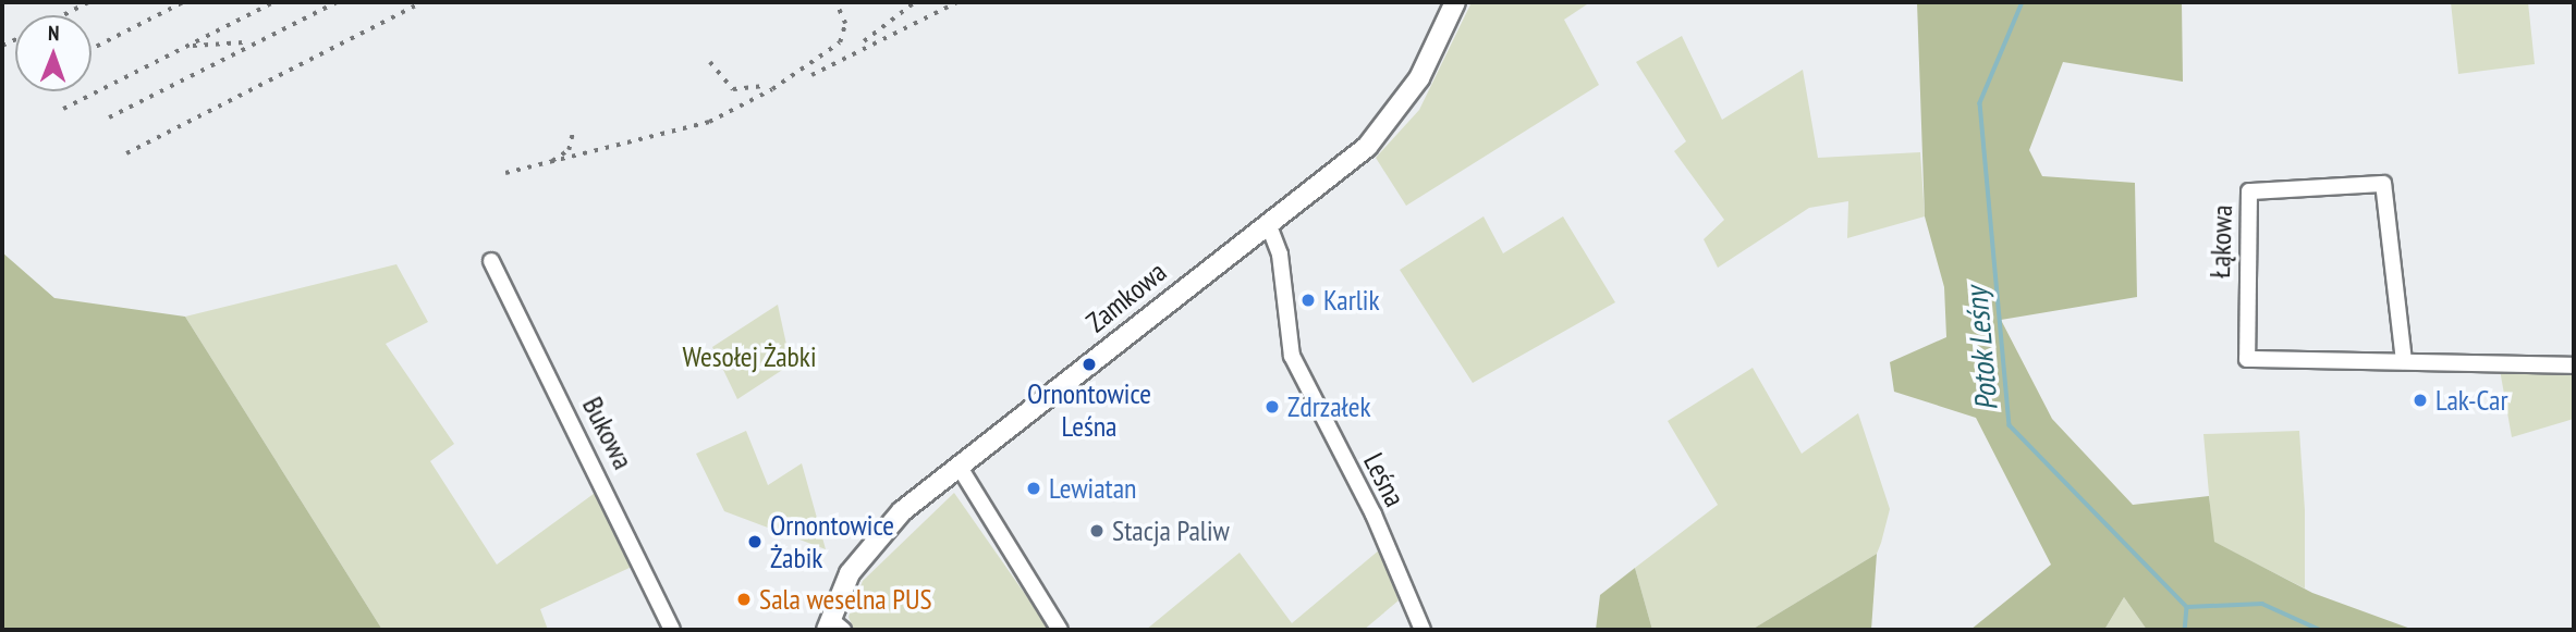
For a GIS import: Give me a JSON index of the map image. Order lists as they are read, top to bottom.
{
  "streets": {
    "street": [
      "Łąkowa",
      "Zamkowa",
      "Bukowa",
      "Leśna"
    ]
  },
  "crossings": [
    ["Zamkowa", "Leśna"]
  ],
  "water": ["Potok Leśny"],
  "parks": ["Wesołej Żabki"],
  "places": [
    "Karlik",
    "Ornontowice Leśna",
    "Lak-Car",
    "Zdrzałek",
    "Lewiatan",
    "Stacja Paliw",
    "Ornontowice Żabik",
    "Sala weselna PUS"
  ],
  "north": "top"
}
